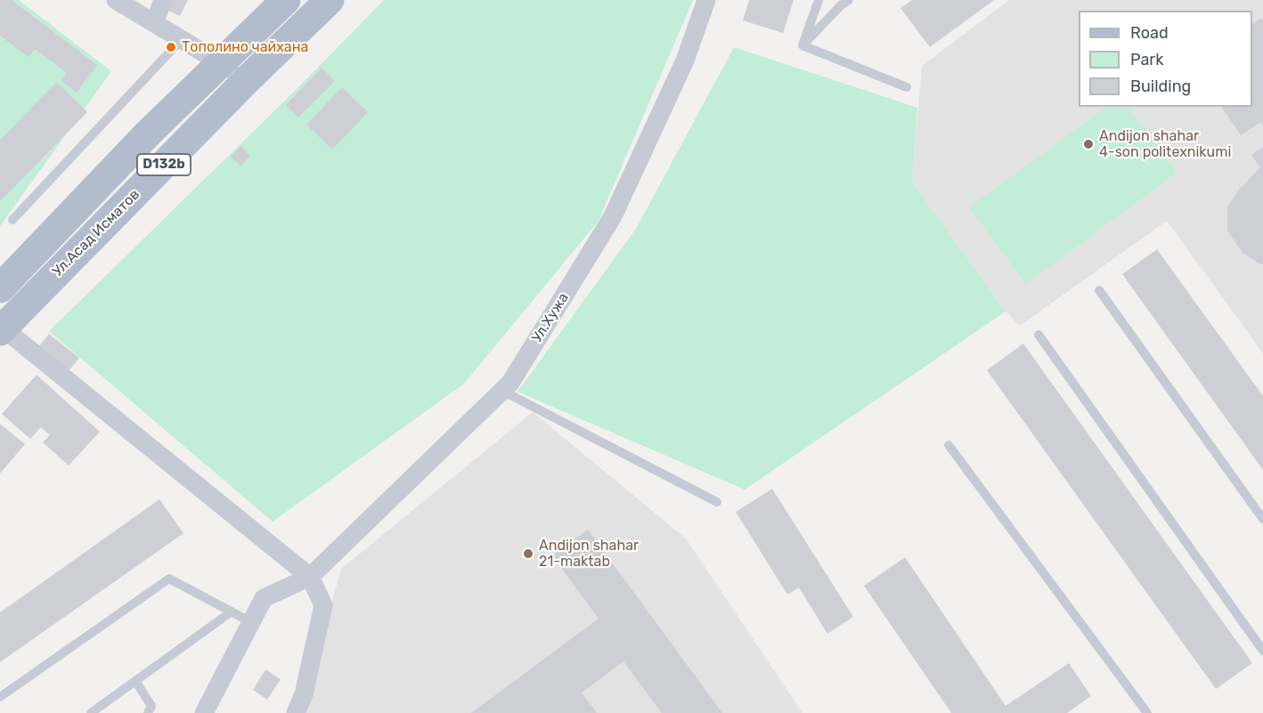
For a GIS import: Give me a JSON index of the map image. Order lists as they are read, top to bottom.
{
  "streets": {
    "main road": ["D132b", "Ул.Асад Исматов"],
    "street": ["Ул.Хужа"]
  },
  "places": ["Тополино чайхана", "Andijon shahar 4-son politexnikumi", "Andijon shahar 21-maktab"],
  "legend": ["Road", "Park", "Building"]
}
